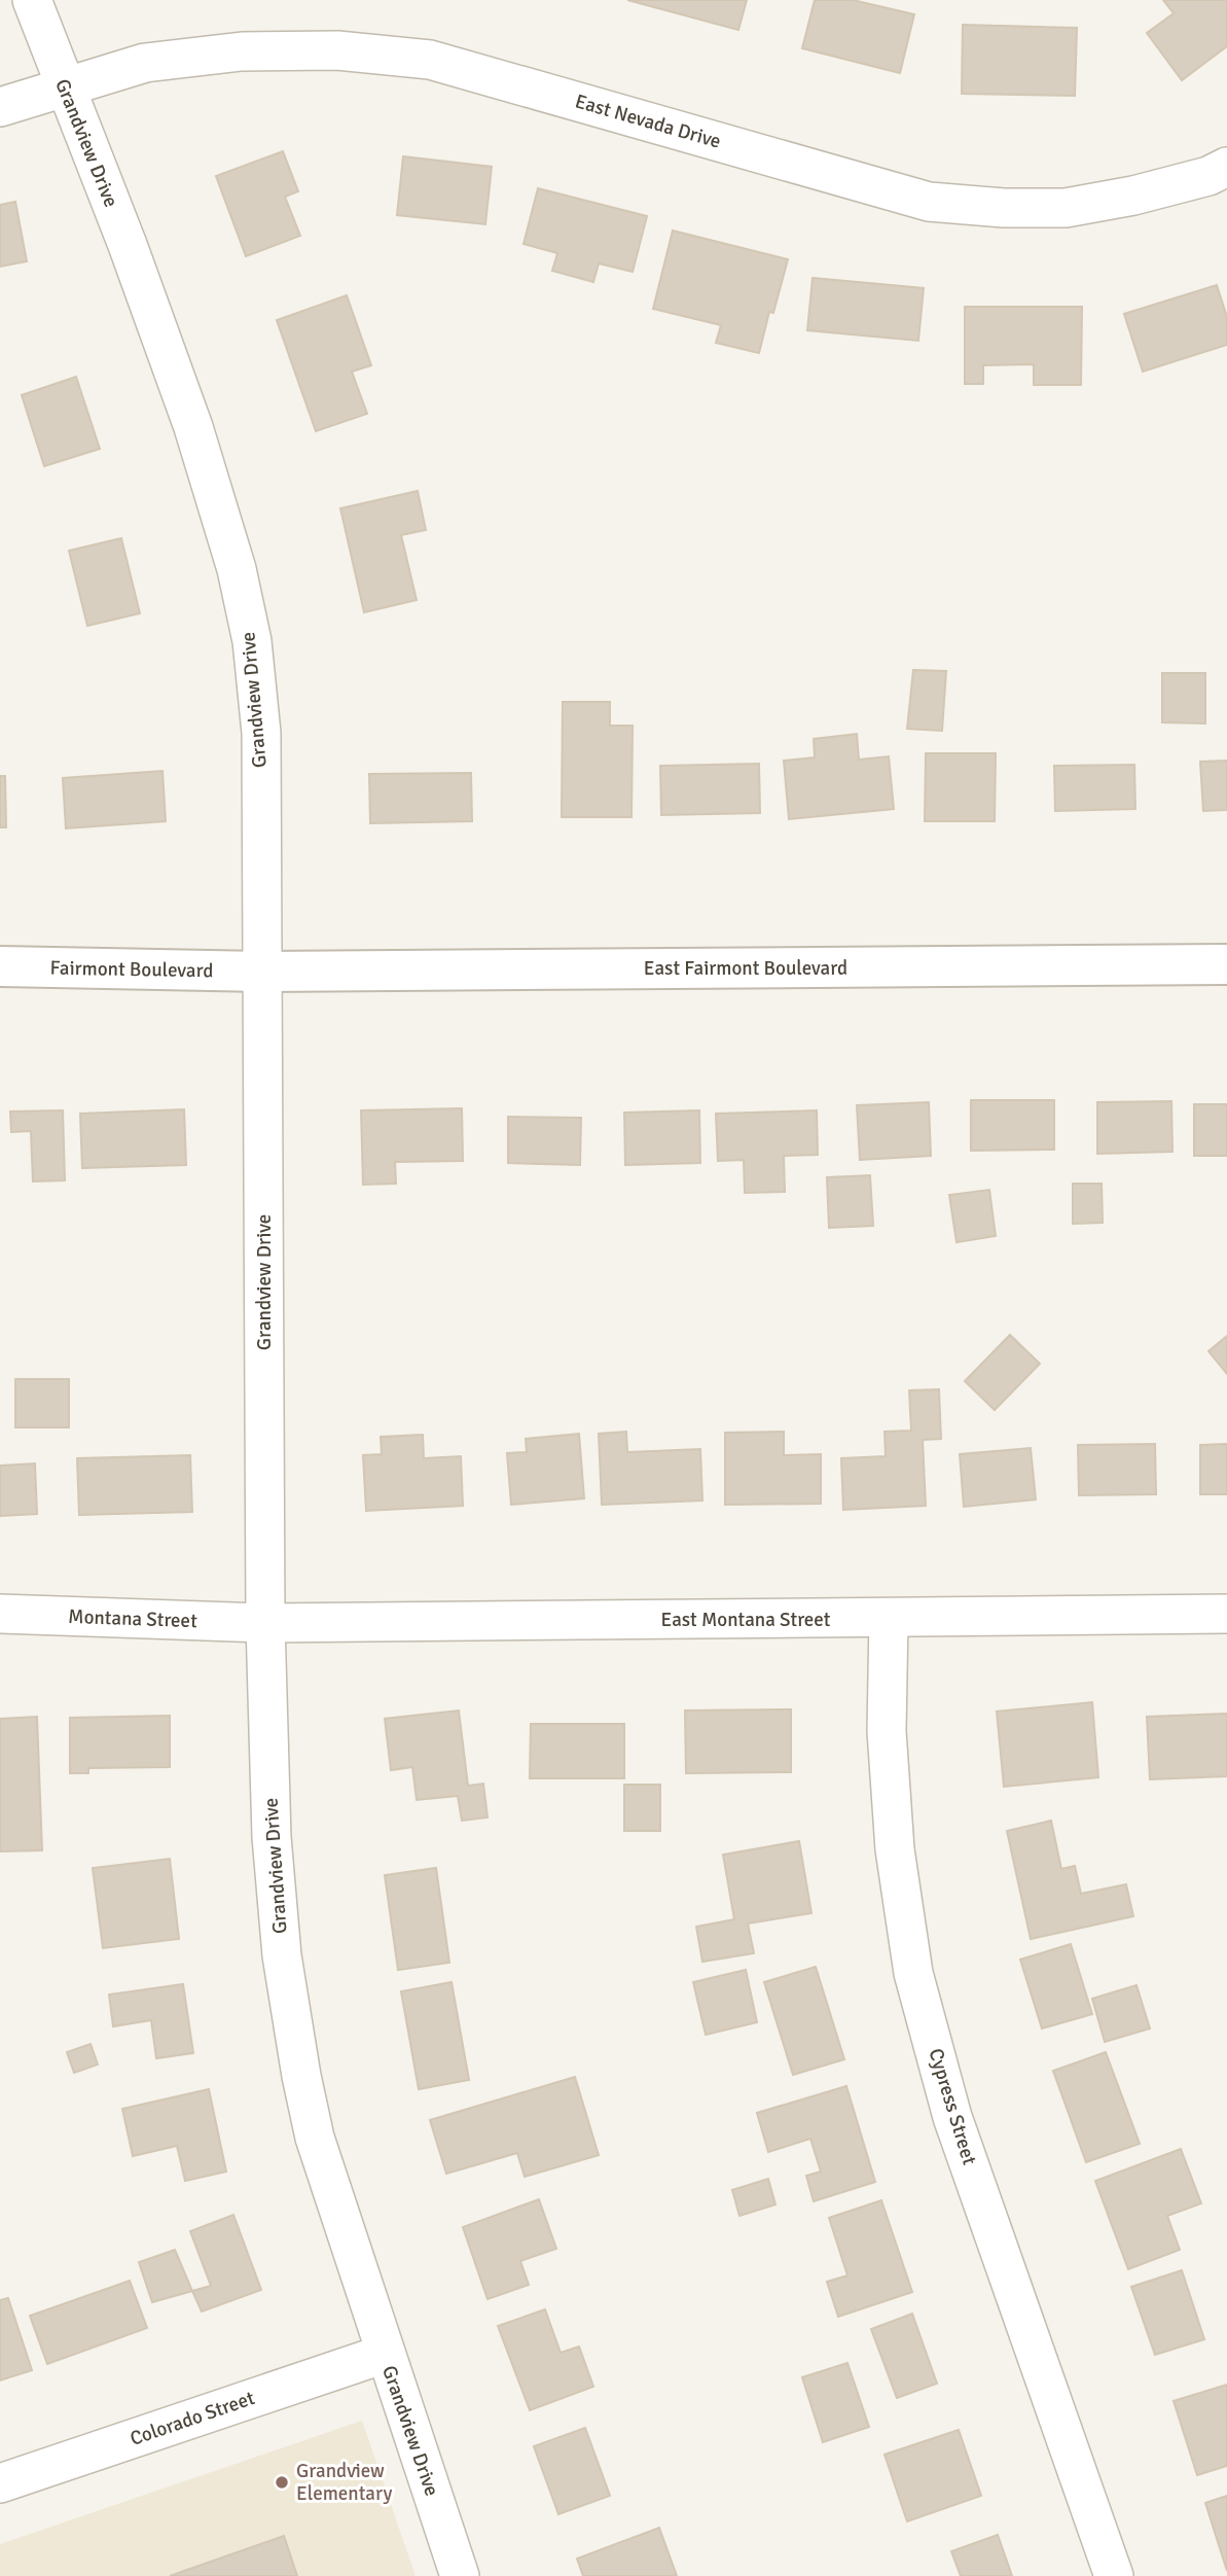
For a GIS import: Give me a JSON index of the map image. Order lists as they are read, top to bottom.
{
  "streets": {
    "street": [
      "East Nevada Drive",
      "Grandview Drive",
      "East Fairmont Boulevard",
      "Fairmont Boulevard",
      "Montana Street",
      "East Montana Street",
      "Cypress Street",
      "Colorado Street"
    ]
  },
  "crossings": [
    ["East Nevada Drive", "Grandview Drive"],
    ["Grandview Drive", "East Fairmont Boulevard"],
    ["Grandview Drive", "Fairmont Boulevard"],
    ["Grandview Drive", "Montana Street"],
    ["Grandview Drive", "East Montana Street"],
    ["Grandview Drive", "Colorado Street"],
    ["East Fairmont Boulevard", "Fairmont Boulevard"],
    ["Montana Street", "East Montana Street"],
    ["East Montana Street", "Cypress Street"]
  ],
  "places": ["Grandview Elementary"]
}
